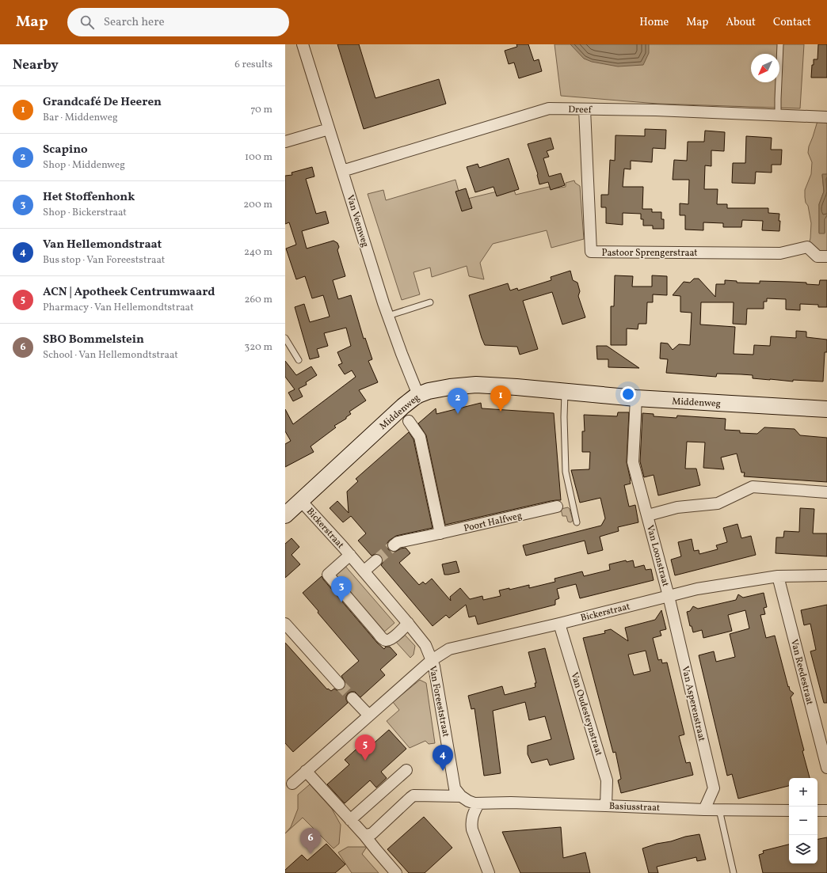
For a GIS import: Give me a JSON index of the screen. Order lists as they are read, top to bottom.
{
  "streets": {
    "street": [
      "Dreef",
      "Van Veenweg",
      "Pastoor Sprengerstraat",
      "Middenweg",
      "Poort Halfweg",
      "Bickerstraat",
      "Van Loonstraat",
      "Van Reedestraat",
      "Van Foreeststraat",
      "Van Asperenstraat",
      "Van Oudesteynstraat",
      "Basiusstraat"
    ]
  },
  "crossings": [
    ["Dreef", "Van Veenweg"],
    ["Dreef", "Pastoor Sprengerstraat"],
    ["Van Veenweg", "Middenweg"],
    ["Middenweg", "Bickerstraat"],
    ["Middenweg", "Van Loonstraat"],
    ["Bickerstraat", "Van Loonstraat"],
    ["Bickerstraat", "Van Reedestraat"],
    ["Bickerstraat", "Van Foreeststraat"],
    ["Bickerstraat", "Van Asperenstraat"],
    ["Bickerstraat", "Van Oudesteynstraat"],
    ["Van Loonstraat", "Van Asperenstraat"],
    ["Van Asperenstraat", "Basiusstraat"],
    ["Van Oudesteynstraat", "Basiusstraat"]
  ],
  "north": "bottom left",
  "page": {
    "header": "Map",
    "search": "Search here",
    "nav": [
      "Home",
      "Map",
      "About",
      "Contact"
    ],
    "heading": ["Nearby", "6 results"],
    "list": [
      {
        "mark": "1",
        "name": "Grandcafé De Heeren",
        "note": "Bar · Middenweg",
        "value": "70 m"
      },
      {
        "mark": "2",
        "name": "Scapino",
        "note": "Shop · Middenweg",
        "value": "100 m"
      },
      {
        "mark": "3",
        "name": "Het Stoffenhonk",
        "note": "Shop · Bickerstraat",
        "value": "200 m"
      },
      {
        "mark": "4",
        "name": "Van Hellemondstraat",
        "note": "Bus stop · Van Foreeststraat",
        "value": "240 m"
      },
      {
        "mark": "5",
        "name": "ACN | Apotheek Centrumwaard",
        "note": "Pharmacy · Van Hellemondtstraat",
        "value": "260 m"
      },
      {
        "mark": "6",
        "name": "SBO Bommelstein",
        "note": "School · Van Hellemondtstraat",
        "value": "320 m"
      }
    ],
    "pins": [
      "1",
      "2",
      "3",
      "5",
      "4",
      "6"
    ],
    "map_buttons": ["+", "−"]
  }
}
